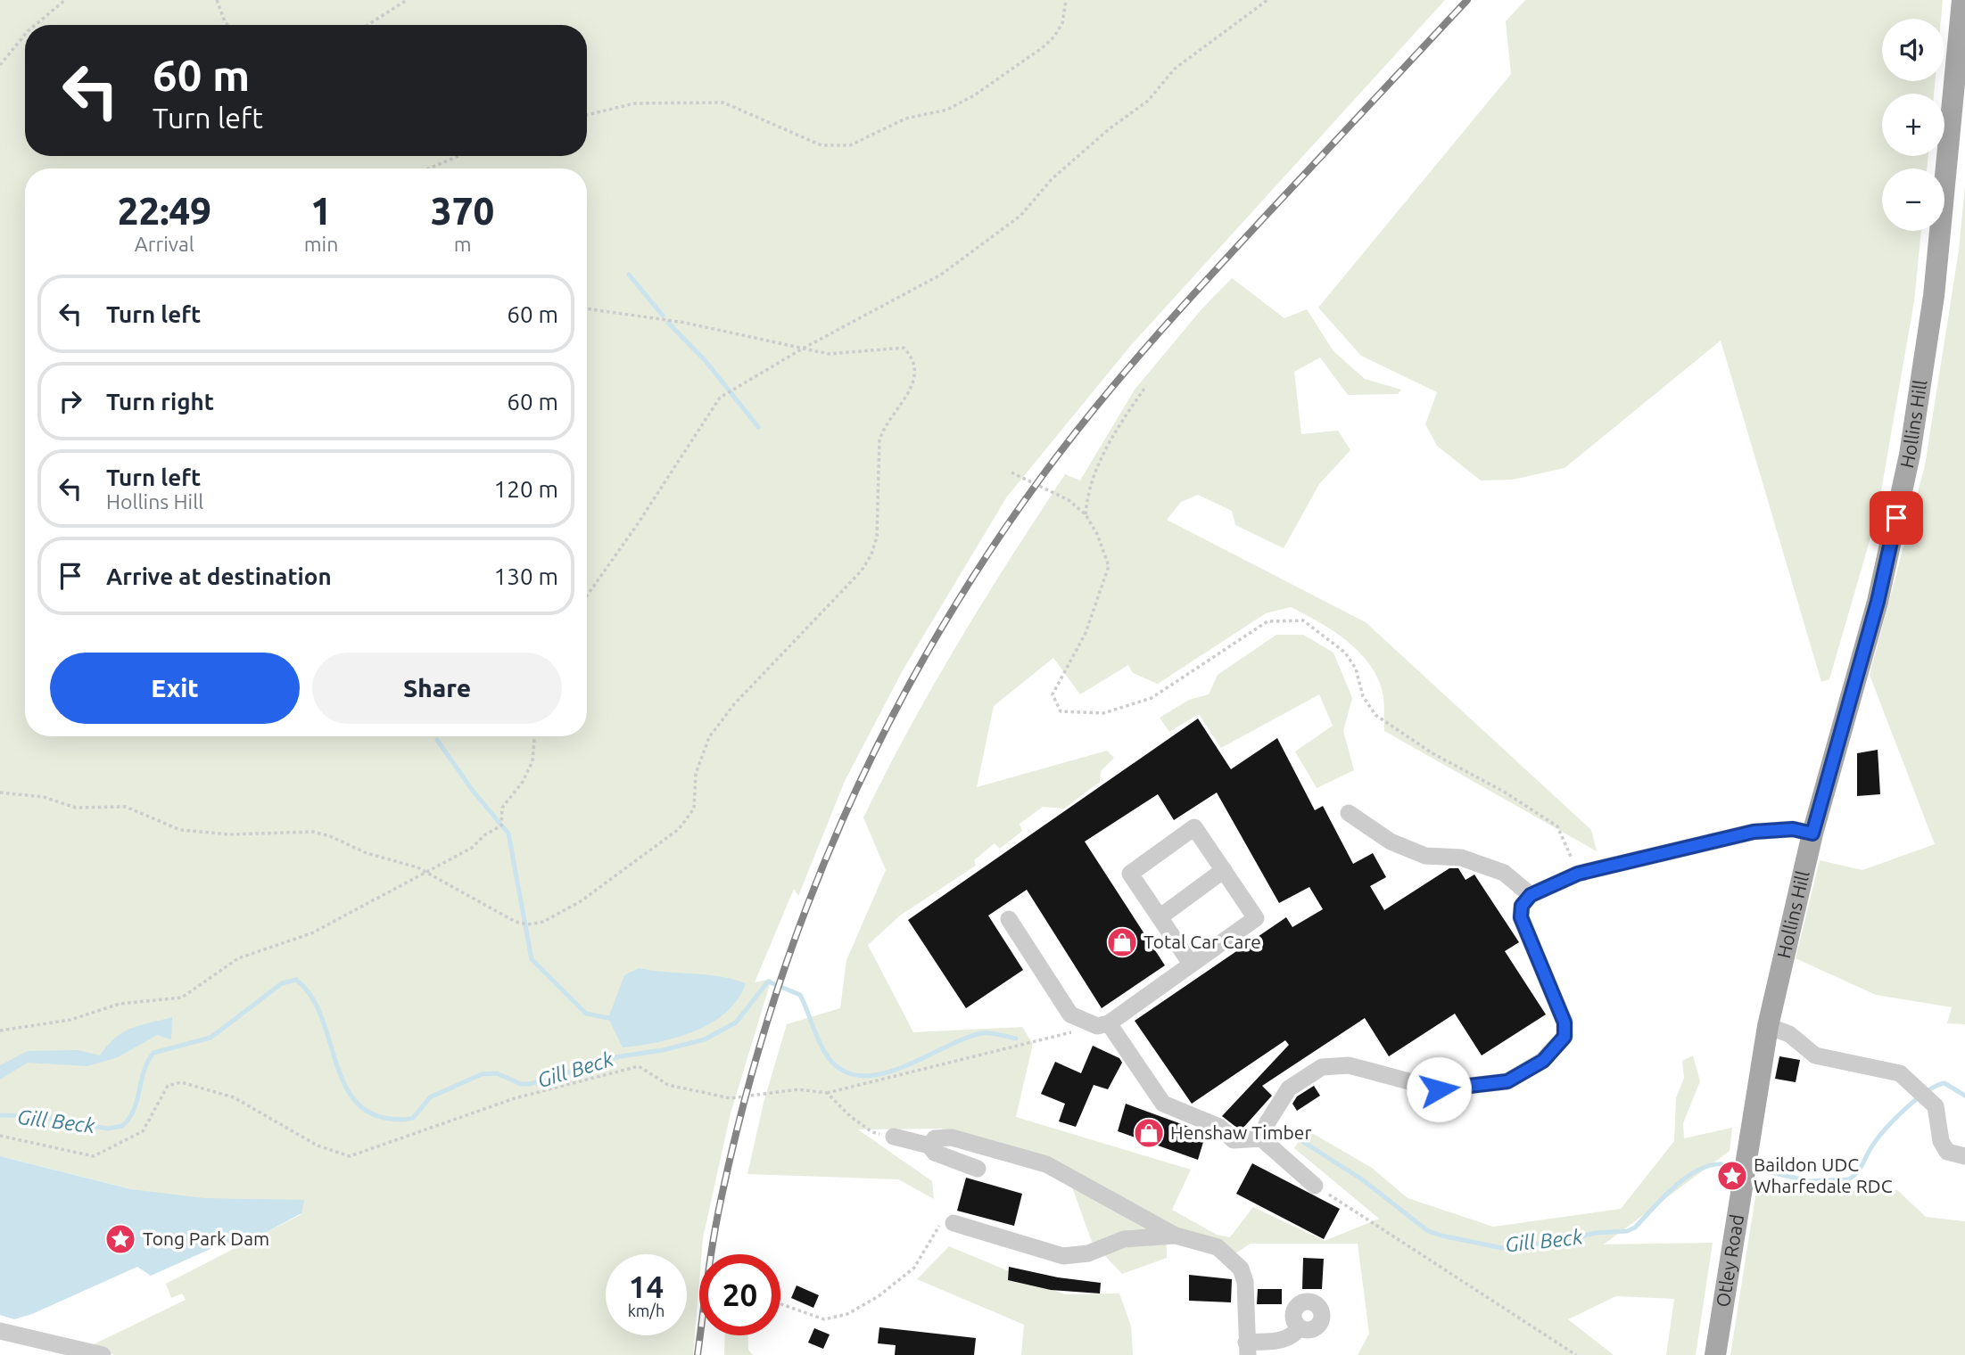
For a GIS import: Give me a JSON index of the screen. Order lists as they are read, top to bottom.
{
  "streets": {
    "main road": ["Hollins Hill", "Otley Road"]
  },
  "crossings": [
    ["Hollins Hill", "Otley Road"]
  ],
  "water": ["Gill Beck"],
  "places": {
    "shop": ["Total Car Care", "Henshaw Timber"],
    "place": ["Baildon UDC Wharfedale RDC", "Tong Park Dam"]
  },
  "page": {
    "map_buttons": ["+", "−"],
    "turn": ["60 m", "Turn left"],
    "eta": [
      "22:49",
      "Arrival",
      "1",
      "min",
      "370",
      "m"
    ],
    "list": [
      {
        "name": "Turn left",
        "value": "60 m"
      },
      {
        "name": "Turn right",
        "value": "60 m"
      },
      {
        "name": "Turn left",
        "note": "Hollins Hill",
        "value": "120 m"
      },
      {
        "name": "Arrive at destination",
        "value": "130 m"
      }
    ],
    "buttons": ["Exit", "Share"],
    "speed": "14 km/h",
    "limit": "20"
  }
}
